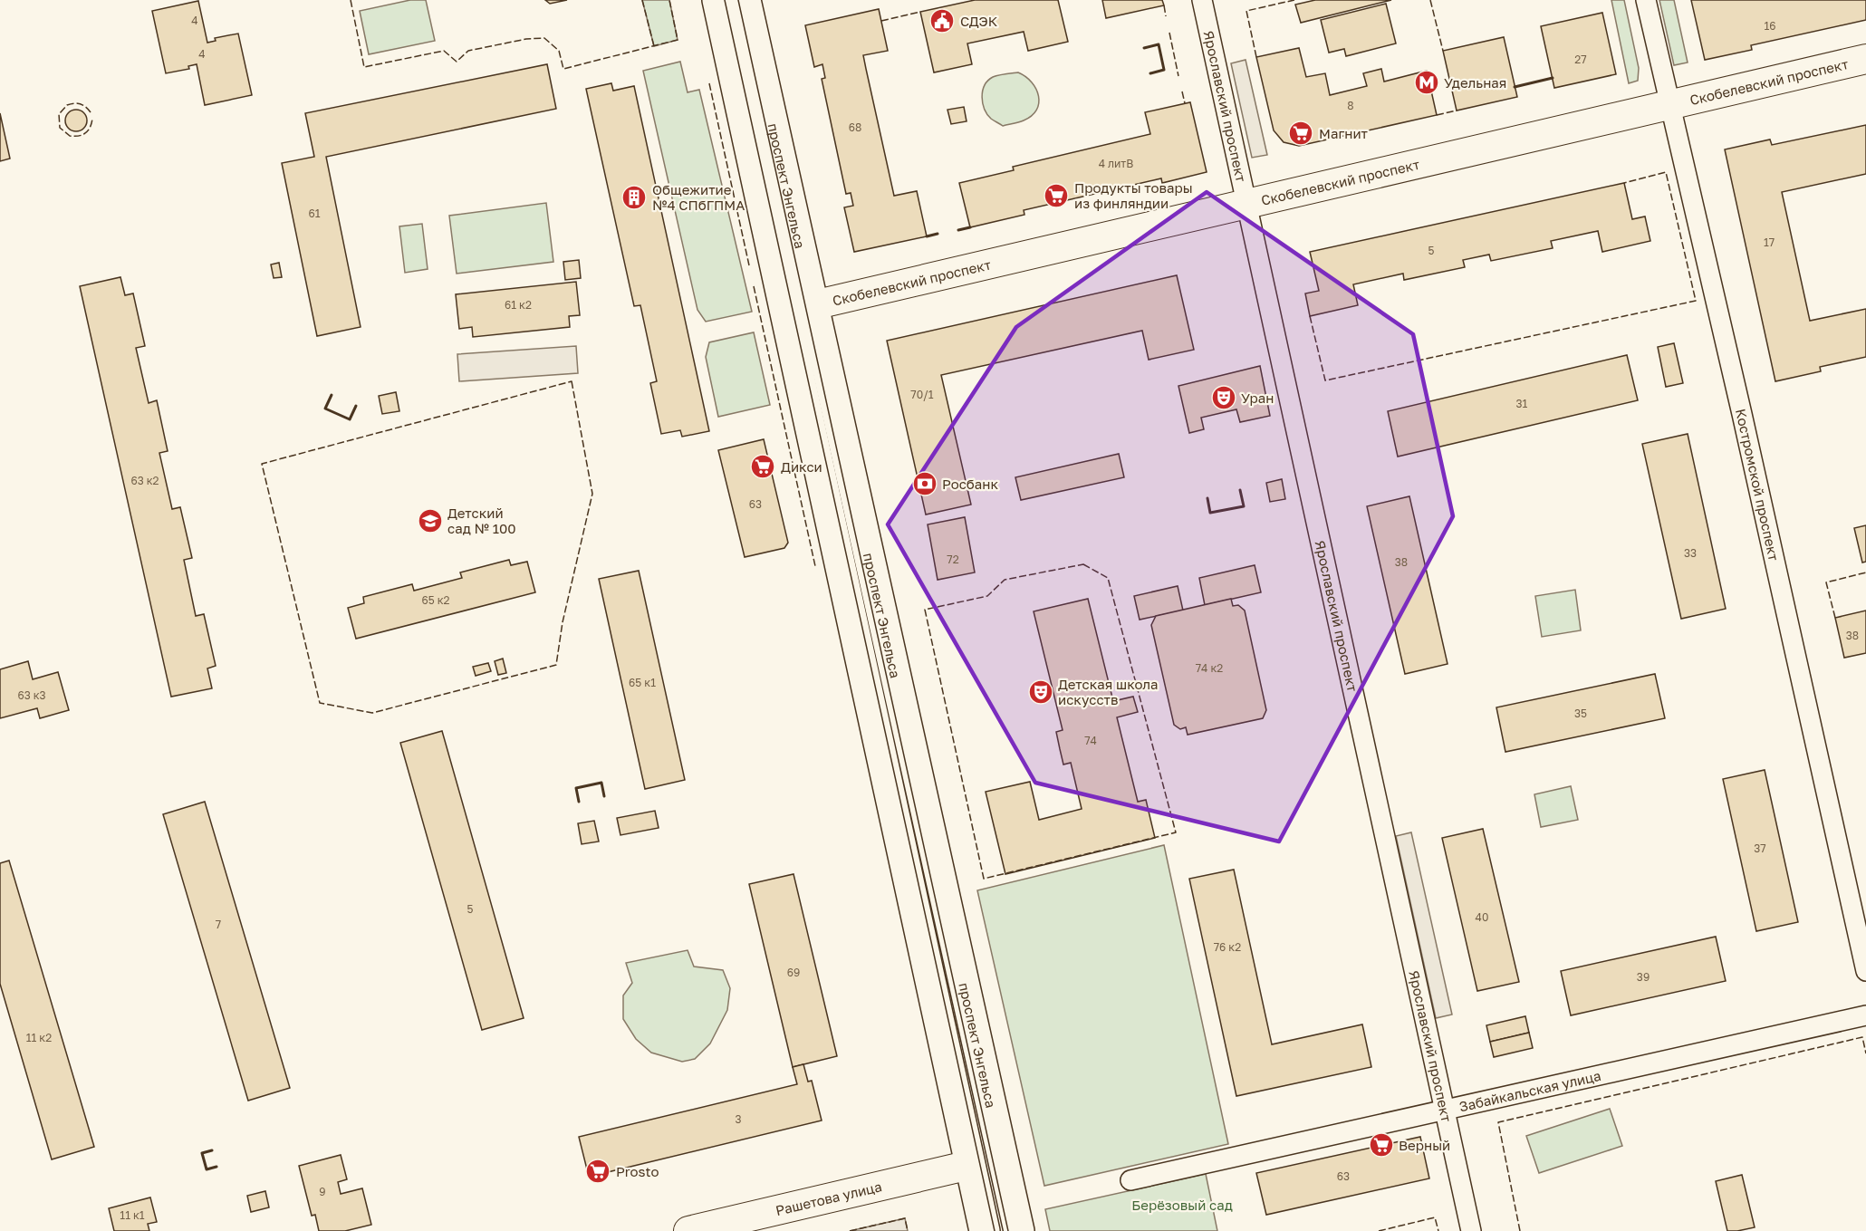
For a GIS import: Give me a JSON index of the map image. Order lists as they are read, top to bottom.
{
  "streets": {
    "main road": ["проспект Энгельса"],
    "street": [
      "Скобелевский проспект",
      "Ярославский проспект",
      "Костромской проспект",
      "Забайкальская улица",
      "Рашетова улица"
    ]
  },
  "crossings": [
    ["Скобелевский проспект", "Ярославский проспект"],
    ["Скобелевский проспект", "проспект Энгельса"],
    ["Скобелевский проспект", "Костромской проспект"],
    ["Ярославский проспект", "Забайкальская улица"],
    ["проспект Энгельса", "Рашетова улица"]
  ],
  "parks": ["Берёзовый сад"],
  "places": {
    "public building": ["СДЭК"],
    "metro station": ["Удельная"],
    "supermarket": [
      "Магнит",
      "Продукты товары из финляндии",
      "Дикси",
      "Верный",
      "Prosto"
    ],
    "building": ["Общежитие №4 СПбГПМА"],
    "theatre": ["Уран", "Детская школа искусств"],
    "bank": ["Росбанк"],
    "school or university": ["Детский сад № 100"]
  },
  "house_numbers": [
    "4",
    "16",
    "4",
    "27",
    "8",
    "68",
    "4 литВ",
    "61",
    "17",
    "5",
    "61 к2",
    "70/1",
    "31",
    "63 к2",
    "63",
    "33",
    "72",
    "38",
    "65 к2",
    "38",
    "74 к2",
    "65 к1",
    "63 к3",
    "35",
    "74",
    "37",
    "5",
    "40",
    "7",
    "76 к2",
    "69",
    "39",
    "11 к2",
    "3",
    "63",
    "9",
    "11 к1"
  ]
}
